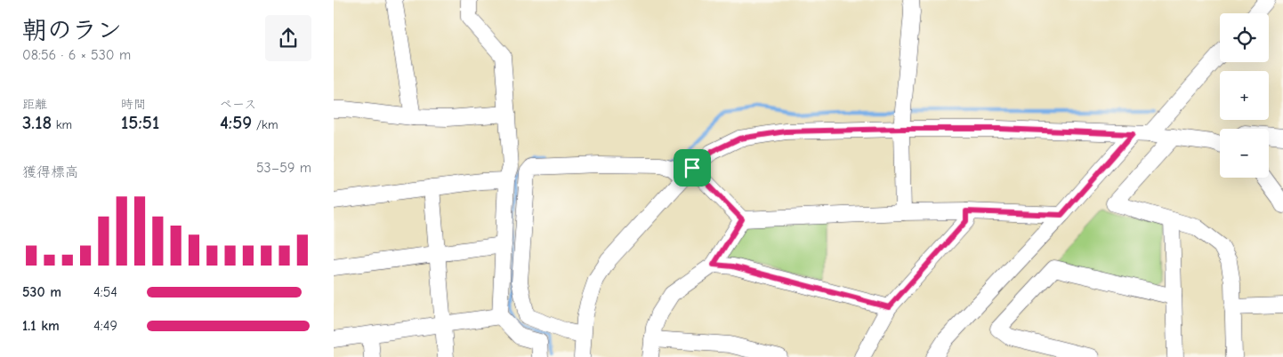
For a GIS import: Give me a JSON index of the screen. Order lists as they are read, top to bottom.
{
  "page": {
    "heading": ["朝のラン", "08:56 · 6 × 530 m"],
    "map_buttons": ["+", "−"],
    "stats": [
      ["距離", "3.18 km"],
      ["時間", "15:51"],
      ["ペース", "4:59 /km"]
    ],
    "chart": ["獲得標高", "53–59 m"],
    "list": [
      {
        "name": "530 m",
        "note": "4:54"
      },
      {
        "name": "1.1 km",
        "note": "4:49"
      }
    ]
  }
}
